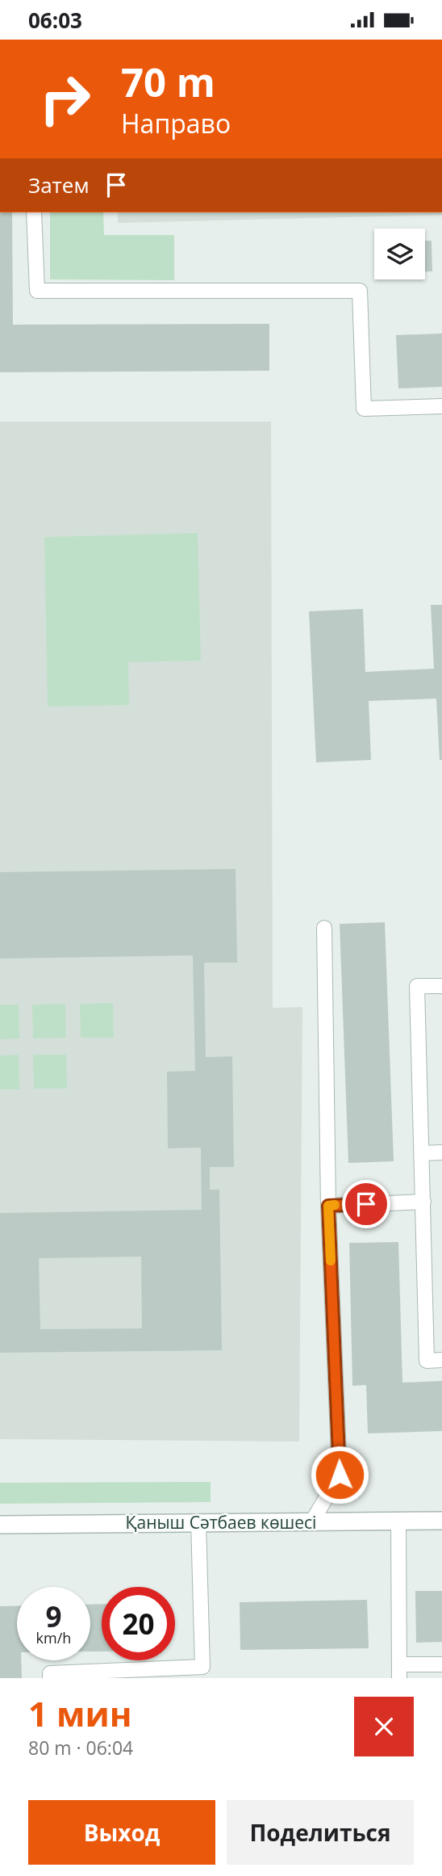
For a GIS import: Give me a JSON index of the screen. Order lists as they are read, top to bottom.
{
  "streets": {
    "street": ["Қаныш Сәтбаев көшесі"]
  },
  "page": {
    "status": "06:03",
    "turn": ["70 m", "Направо"],
    "then": "Затем",
    "speed": "9 km/h",
    "limit": "20",
    "heading": ["1 мин", "80 m · 06:04"],
    "buttons": ["Выход", "Поделиться"]
  }
}
